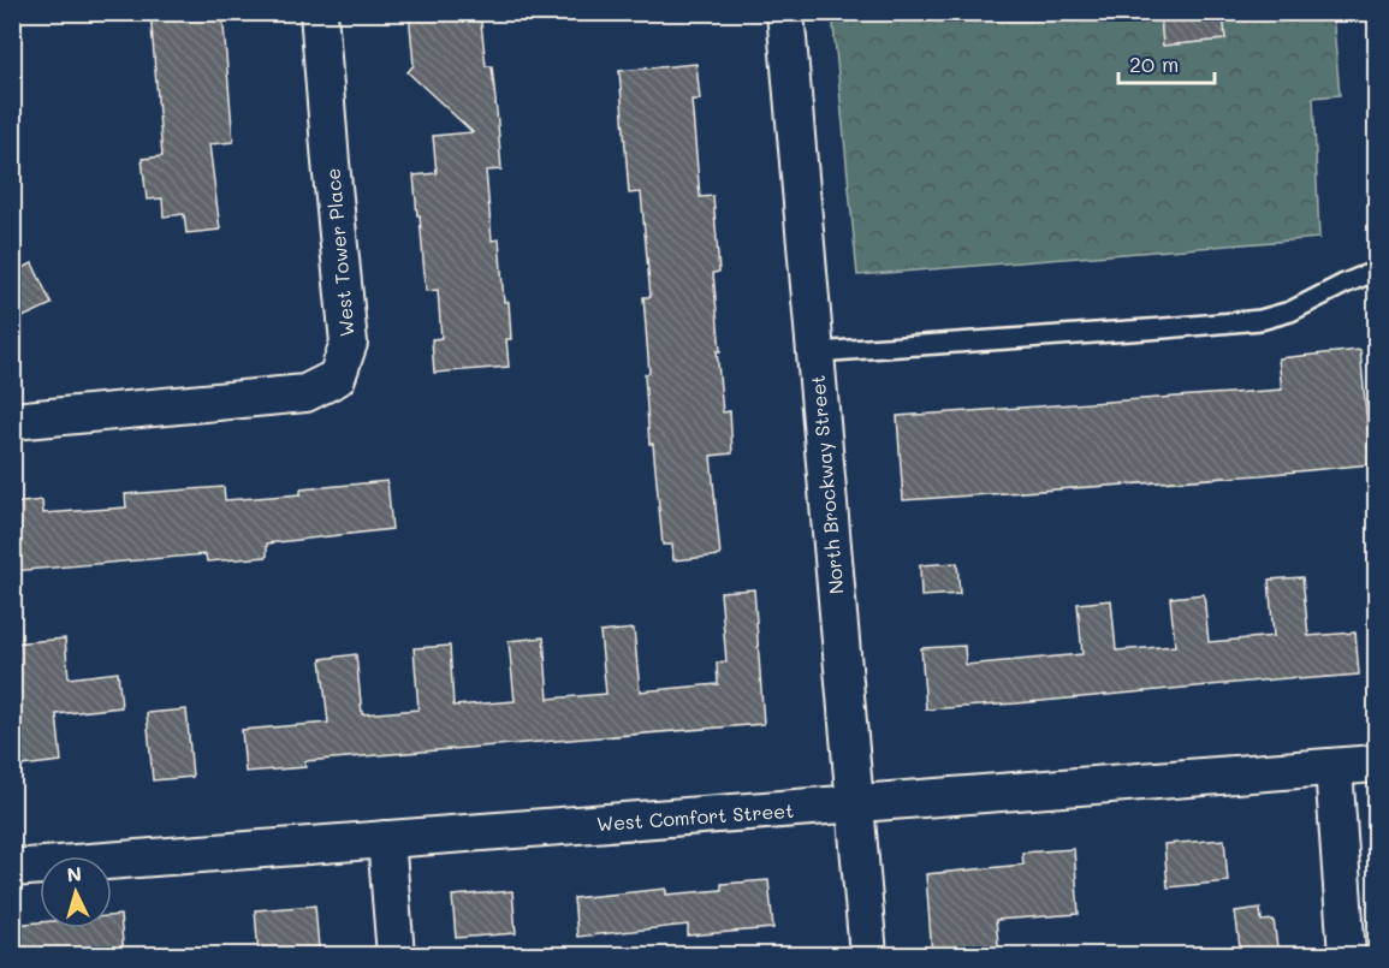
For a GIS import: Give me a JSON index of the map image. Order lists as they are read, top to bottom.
{
  "streets": {
    "street": ["West Tower Place", "North Brockway Street", "West Comfort Street"]
  },
  "crossings": [
    ["North Brockway Street", "West Comfort Street"]
  ],
  "scale_bar": "20 m",
  "north": "top"
}
